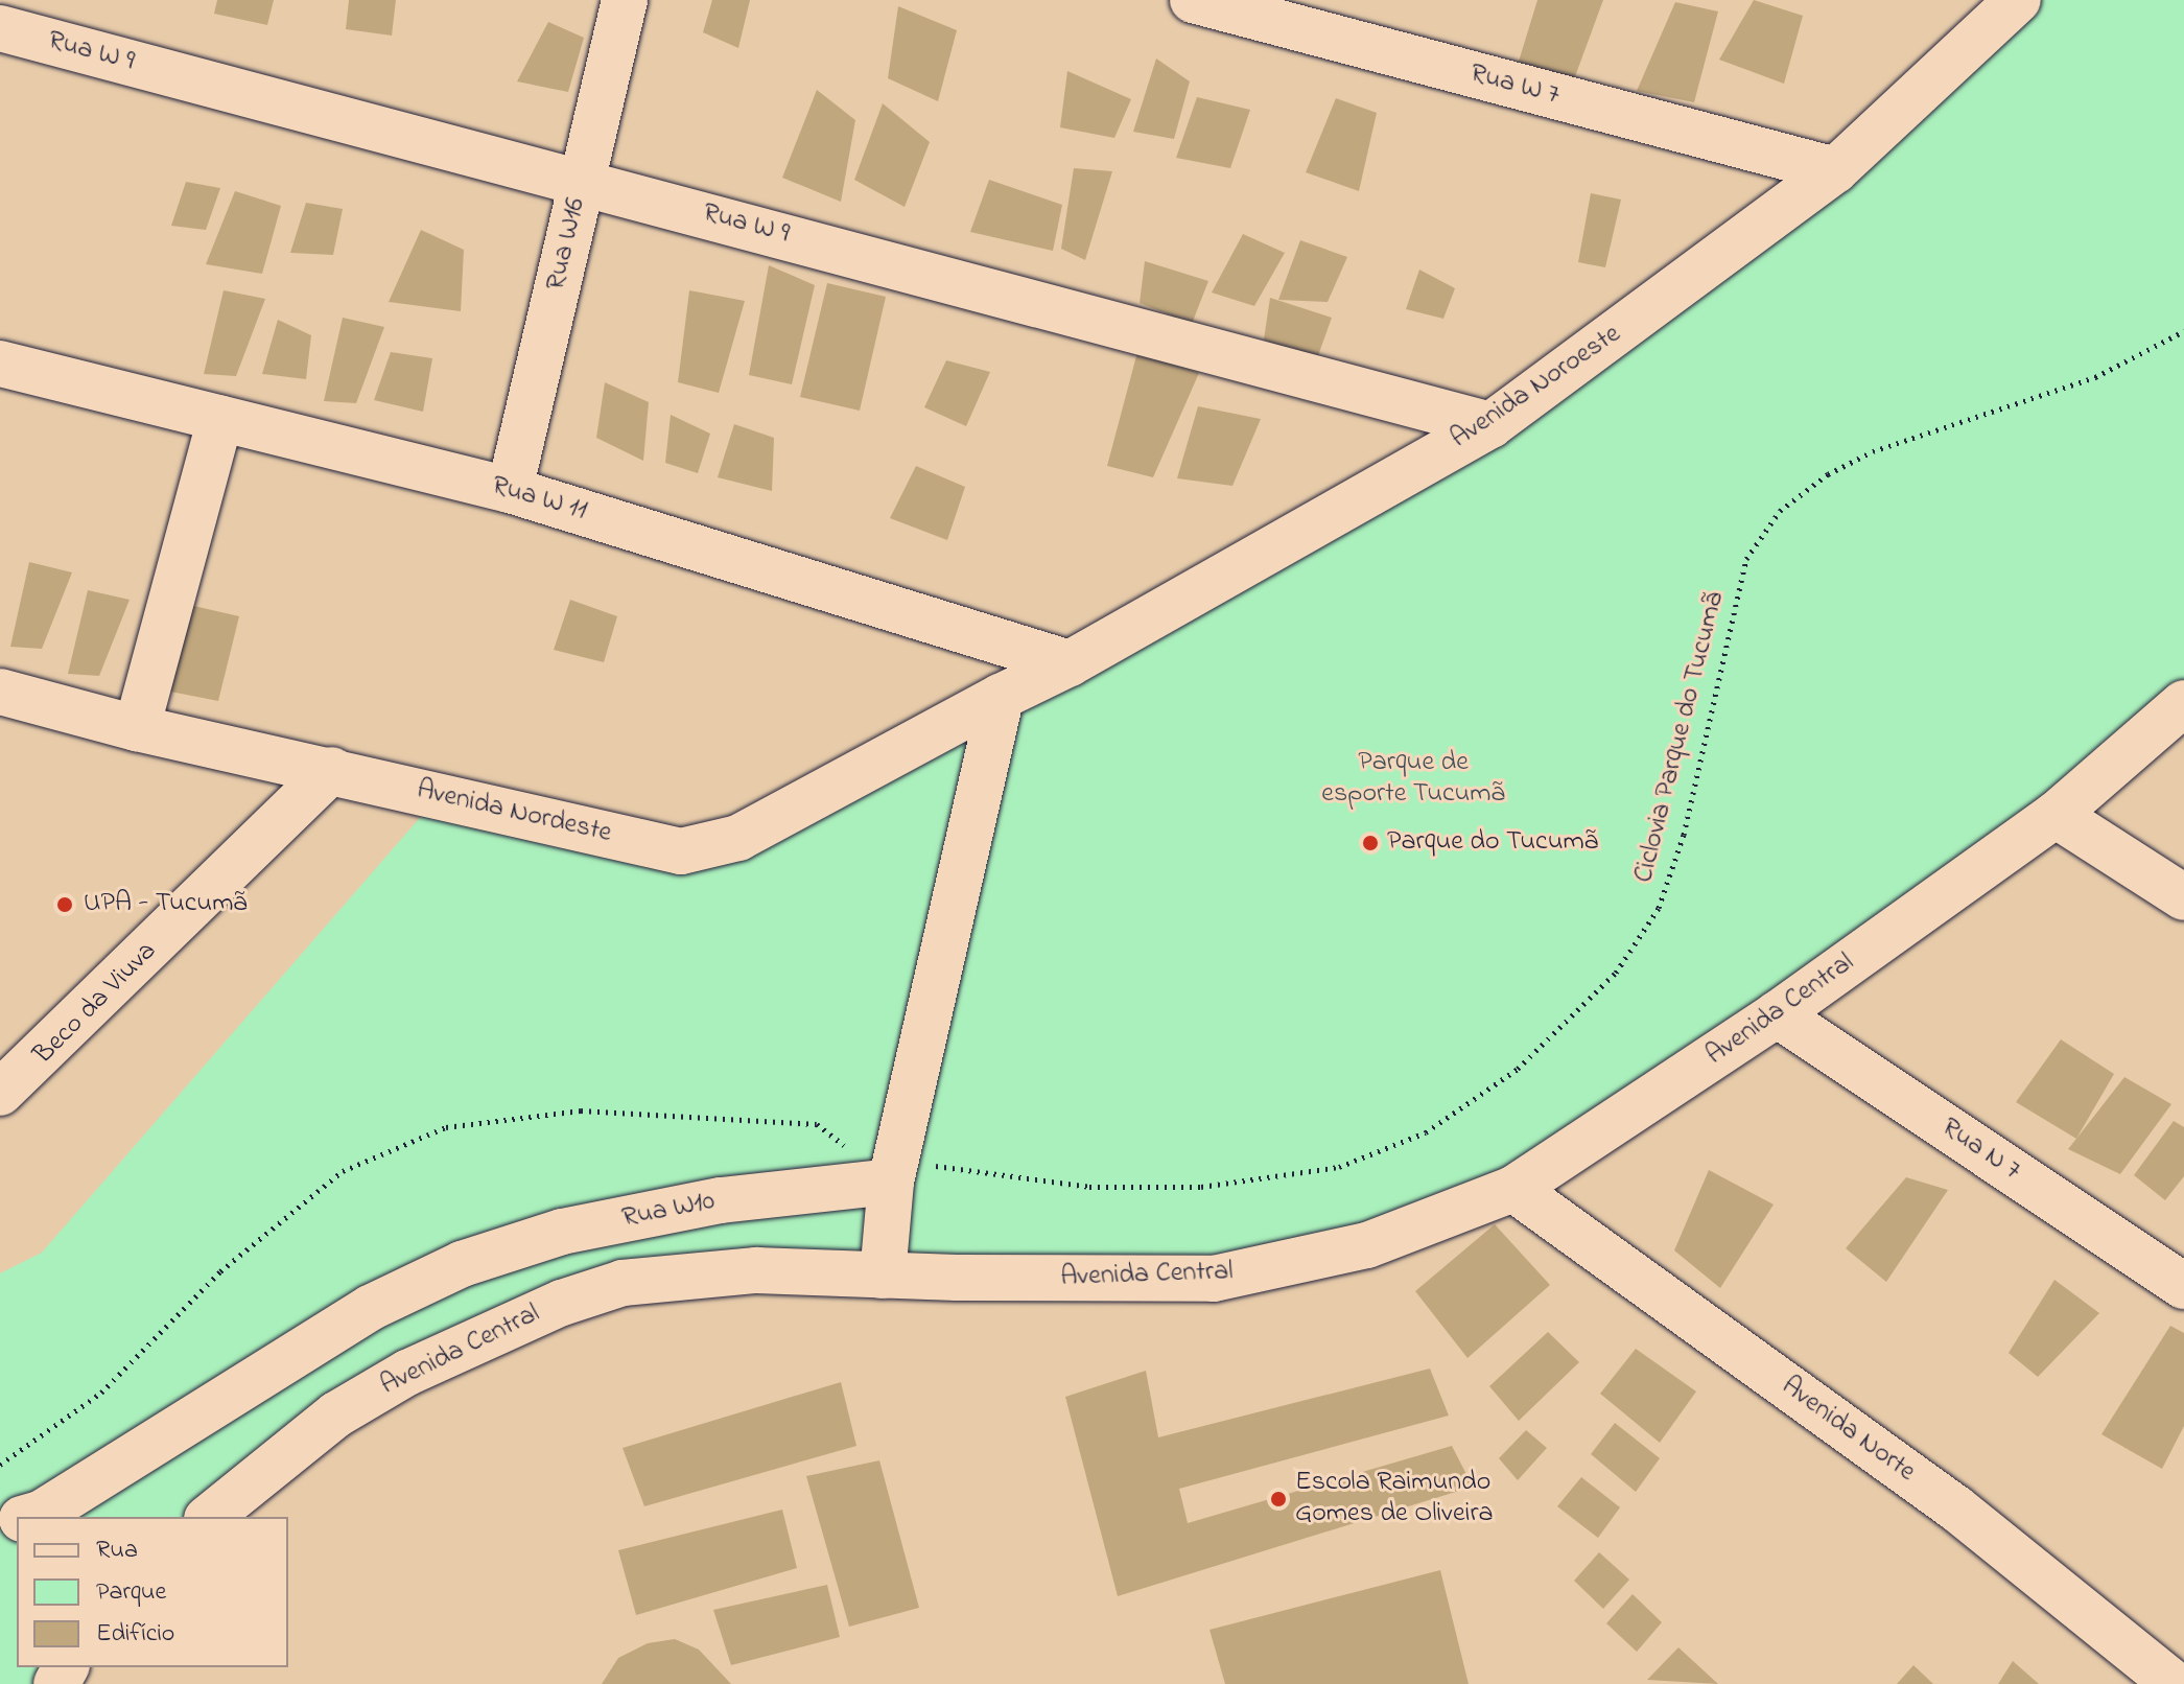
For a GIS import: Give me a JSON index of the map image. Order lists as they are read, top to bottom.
{
  "streets": {
    "street": [
      "Rua W 9",
      "Rua W 7",
      "Rua W16",
      "Avenida Noroeste",
      "Rua W 11",
      "Avenida Nordeste",
      "Beco da Viuva",
      "Avenida Central",
      "Rua N 7",
      "Rua W10",
      "Avenida Norte"
    ],
    "path": ["Ciclovia Parque do Tucumã"]
  },
  "crossings": [
    ["Rua W 9", "Rua W16"],
    ["Rua W 9", "Avenida Noroeste"],
    ["Rua W 7", "Avenida Noroeste"],
    ["Rua W16", "Rua W 11"],
    ["Avenida Noroeste", "Rua W 11"],
    ["Avenida Noroeste", "Avenida Nordeste"],
    ["Ciclovia Parque do Tucumã", "Rua W10"],
    ["Avenida Nordeste", "Beco da Viuva"],
    ["Avenida Central", "Rua N 7"],
    ["Avenida Central", "Avenida Norte"]
  ],
  "parks": ["Parque de esporte Tucumã"],
  "places": ["Parque do Tucumã", "UPA - Tucumã", "Escola Raimundo Gomes de Oliveira"],
  "legend": ["Rua", "Parque", "Edifício"]
}
